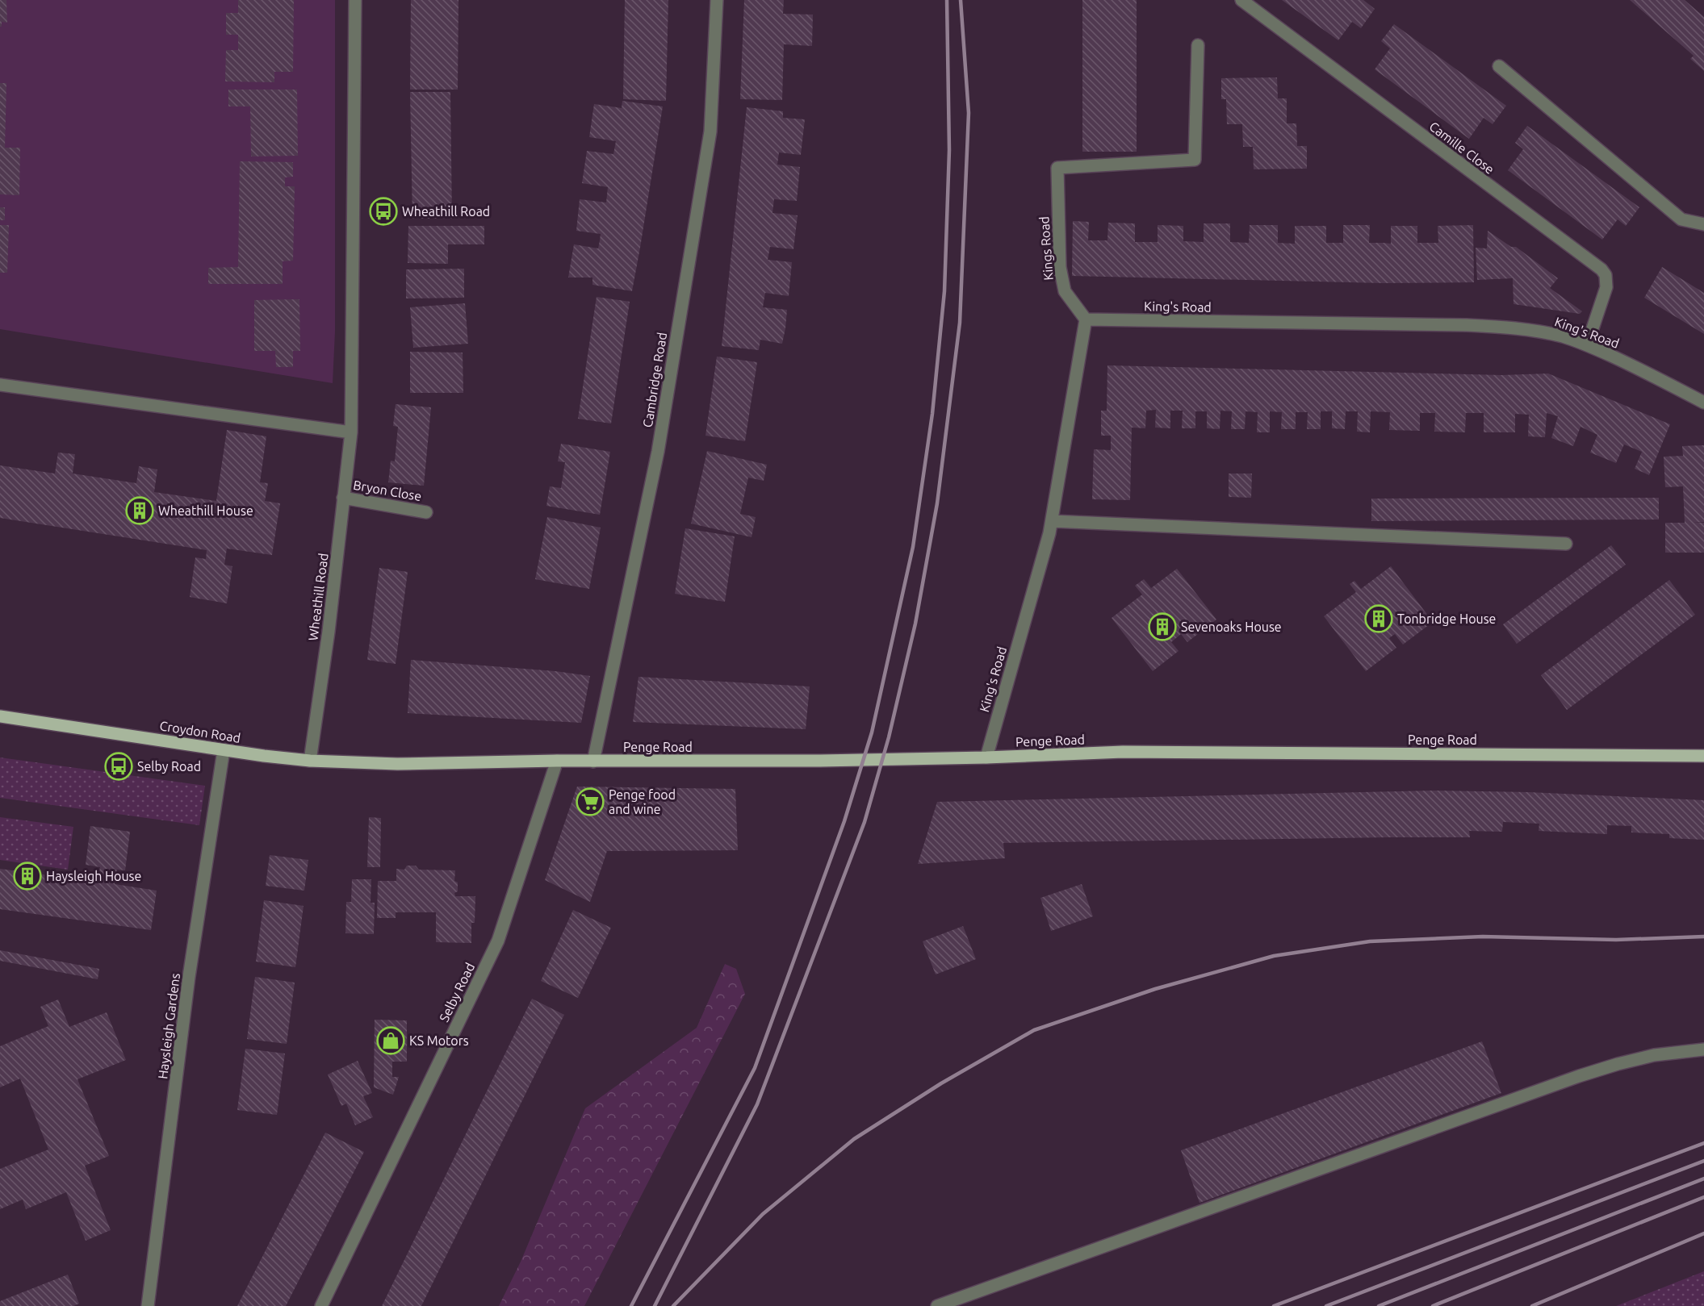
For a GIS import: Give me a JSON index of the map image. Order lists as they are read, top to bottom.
{
  "streets": {
    "main road": ["Croydon Road", "Penge Road"],
    "street": [
      "Camille Close",
      "Kings Road",
      "King's Road",
      "Cambridge Road",
      "Bryon Close",
      "Wheathill Road",
      "Selby Road",
      "Haysleigh Gardens"
    ]
  },
  "crossings": [
    ["Camille Close", "King's Road"],
    ["Kings Road", "King's Road"],
    ["King's Road", "Penge Road"],
    ["Cambridge Road", "Penge Road"],
    ["Bryon Close", "Wheathill Road"],
    ["Wheathill Road", "Croydon Road"],
    ["Croydon Road", "Penge Road"],
    ["Croydon Road", "Haysleigh Gardens"],
    ["Penge Road", "Selby Road"]
  ],
  "places": {
    "bus stop": ["Wheathill Road", "Selby Road"],
    "building": [
      "Wheathill House",
      "Tonbridge House",
      "Sevenoaks House",
      "Haysleigh House"
    ],
    "supermarket": ["Penge food and wine"],
    "shop": ["KS Motors"]
  }
}
